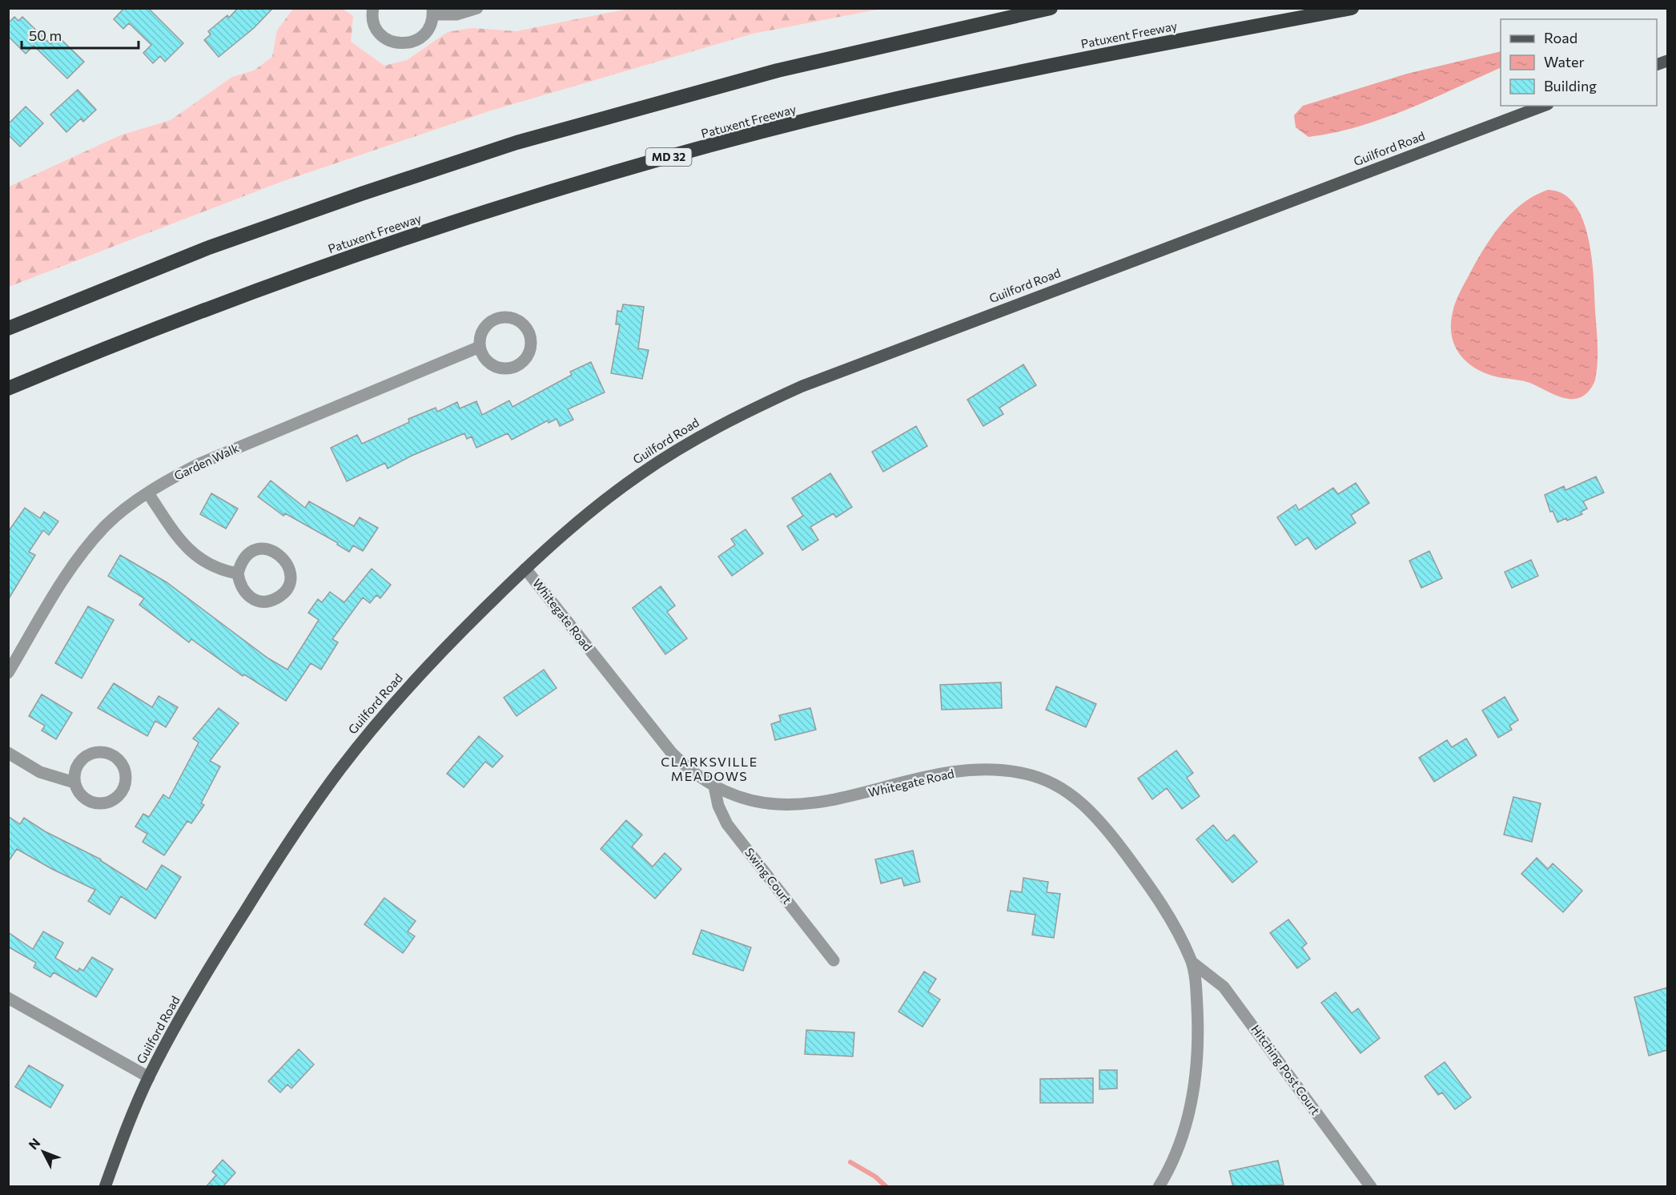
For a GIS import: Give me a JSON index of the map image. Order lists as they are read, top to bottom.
{
  "streets": {
    "highway": ["Patuxent Freeway", "MD 32"],
    "main road": ["Guilford Road"],
    "street": [
      "Garden Walk",
      "Whitegate Road",
      "Swing Court",
      "Hitching Post Court"
    ]
  },
  "crossings": [
    ["Guilford Road", "Whitegate Road"],
    ["Whitegate Road", "Swing Court"],
    ["Whitegate Road", "Hitching Post Court"]
  ],
  "districts": ["CLARKSVILLE MEADOWS"],
  "legend": ["Road", "Water", "Building"],
  "scale_bar": "50 m",
  "north": "top left"
}
